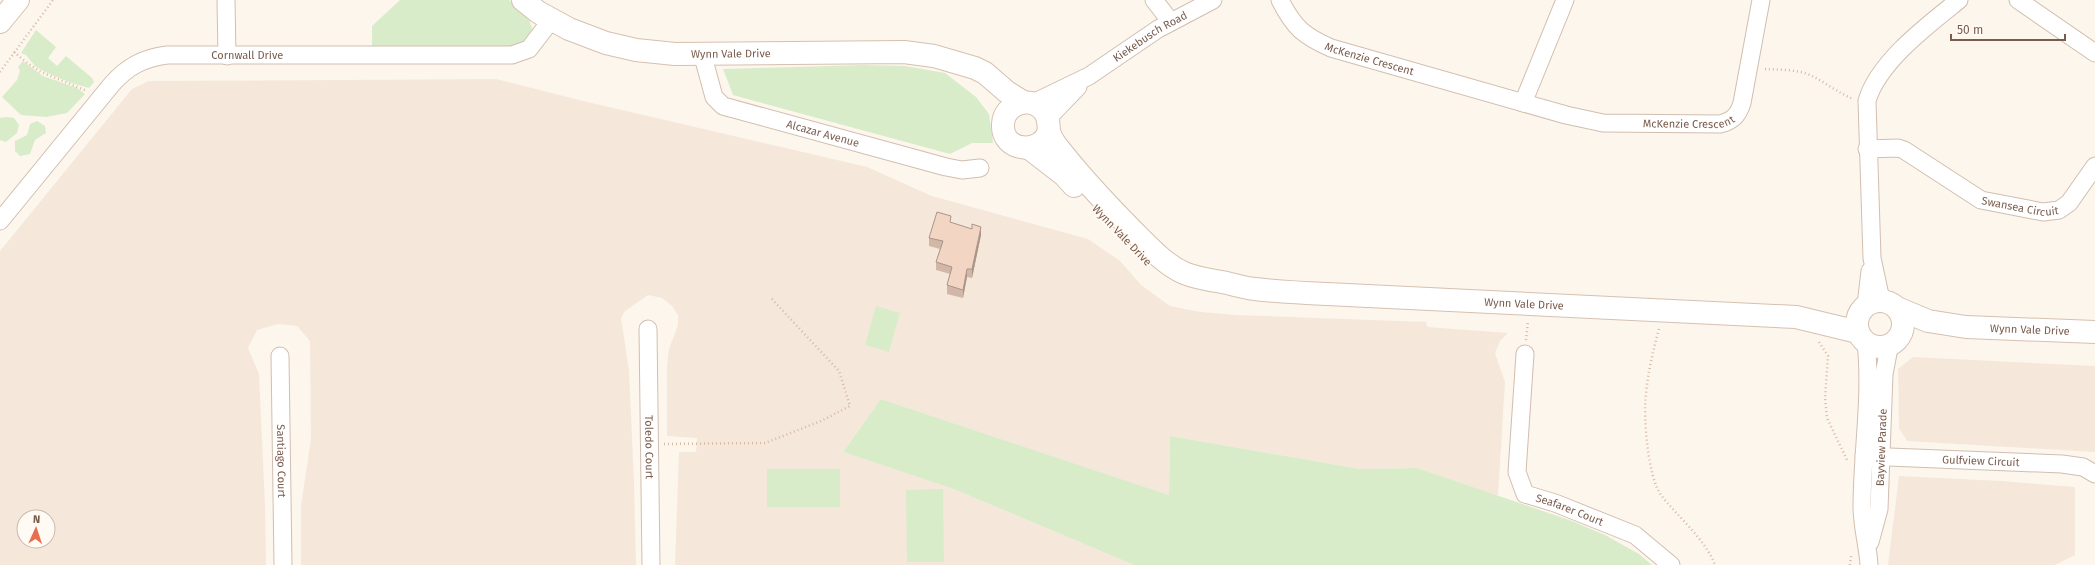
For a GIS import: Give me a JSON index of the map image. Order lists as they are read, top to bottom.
{
  "streets": {
    "main road": ["Wynn Vale Drive"],
    "street": [
      "Kiekebusch Road",
      "Cornwall Drive",
      "McKenzie Crescent",
      "Alcazar Avenue",
      "Swansea Circuit",
      "Toledo Court",
      "Bayview Parade",
      "Santiago Court",
      "Gulfview Circuit",
      "Seafarer Court"
    ]
  },
  "crossings": [
    ["Kiekebusch Road", "Wynn Vale Drive"],
    ["Wynn Vale Drive", "Cornwall Drive"],
    ["Wynn Vale Drive", "Alcazar Avenue"],
    ["Wynn Vale Drive", "Bayview Parade"],
    ["Bayview Parade", "Gulfview Circuit"]
  ],
  "scale_bar": "50 m",
  "north": "top"
}
